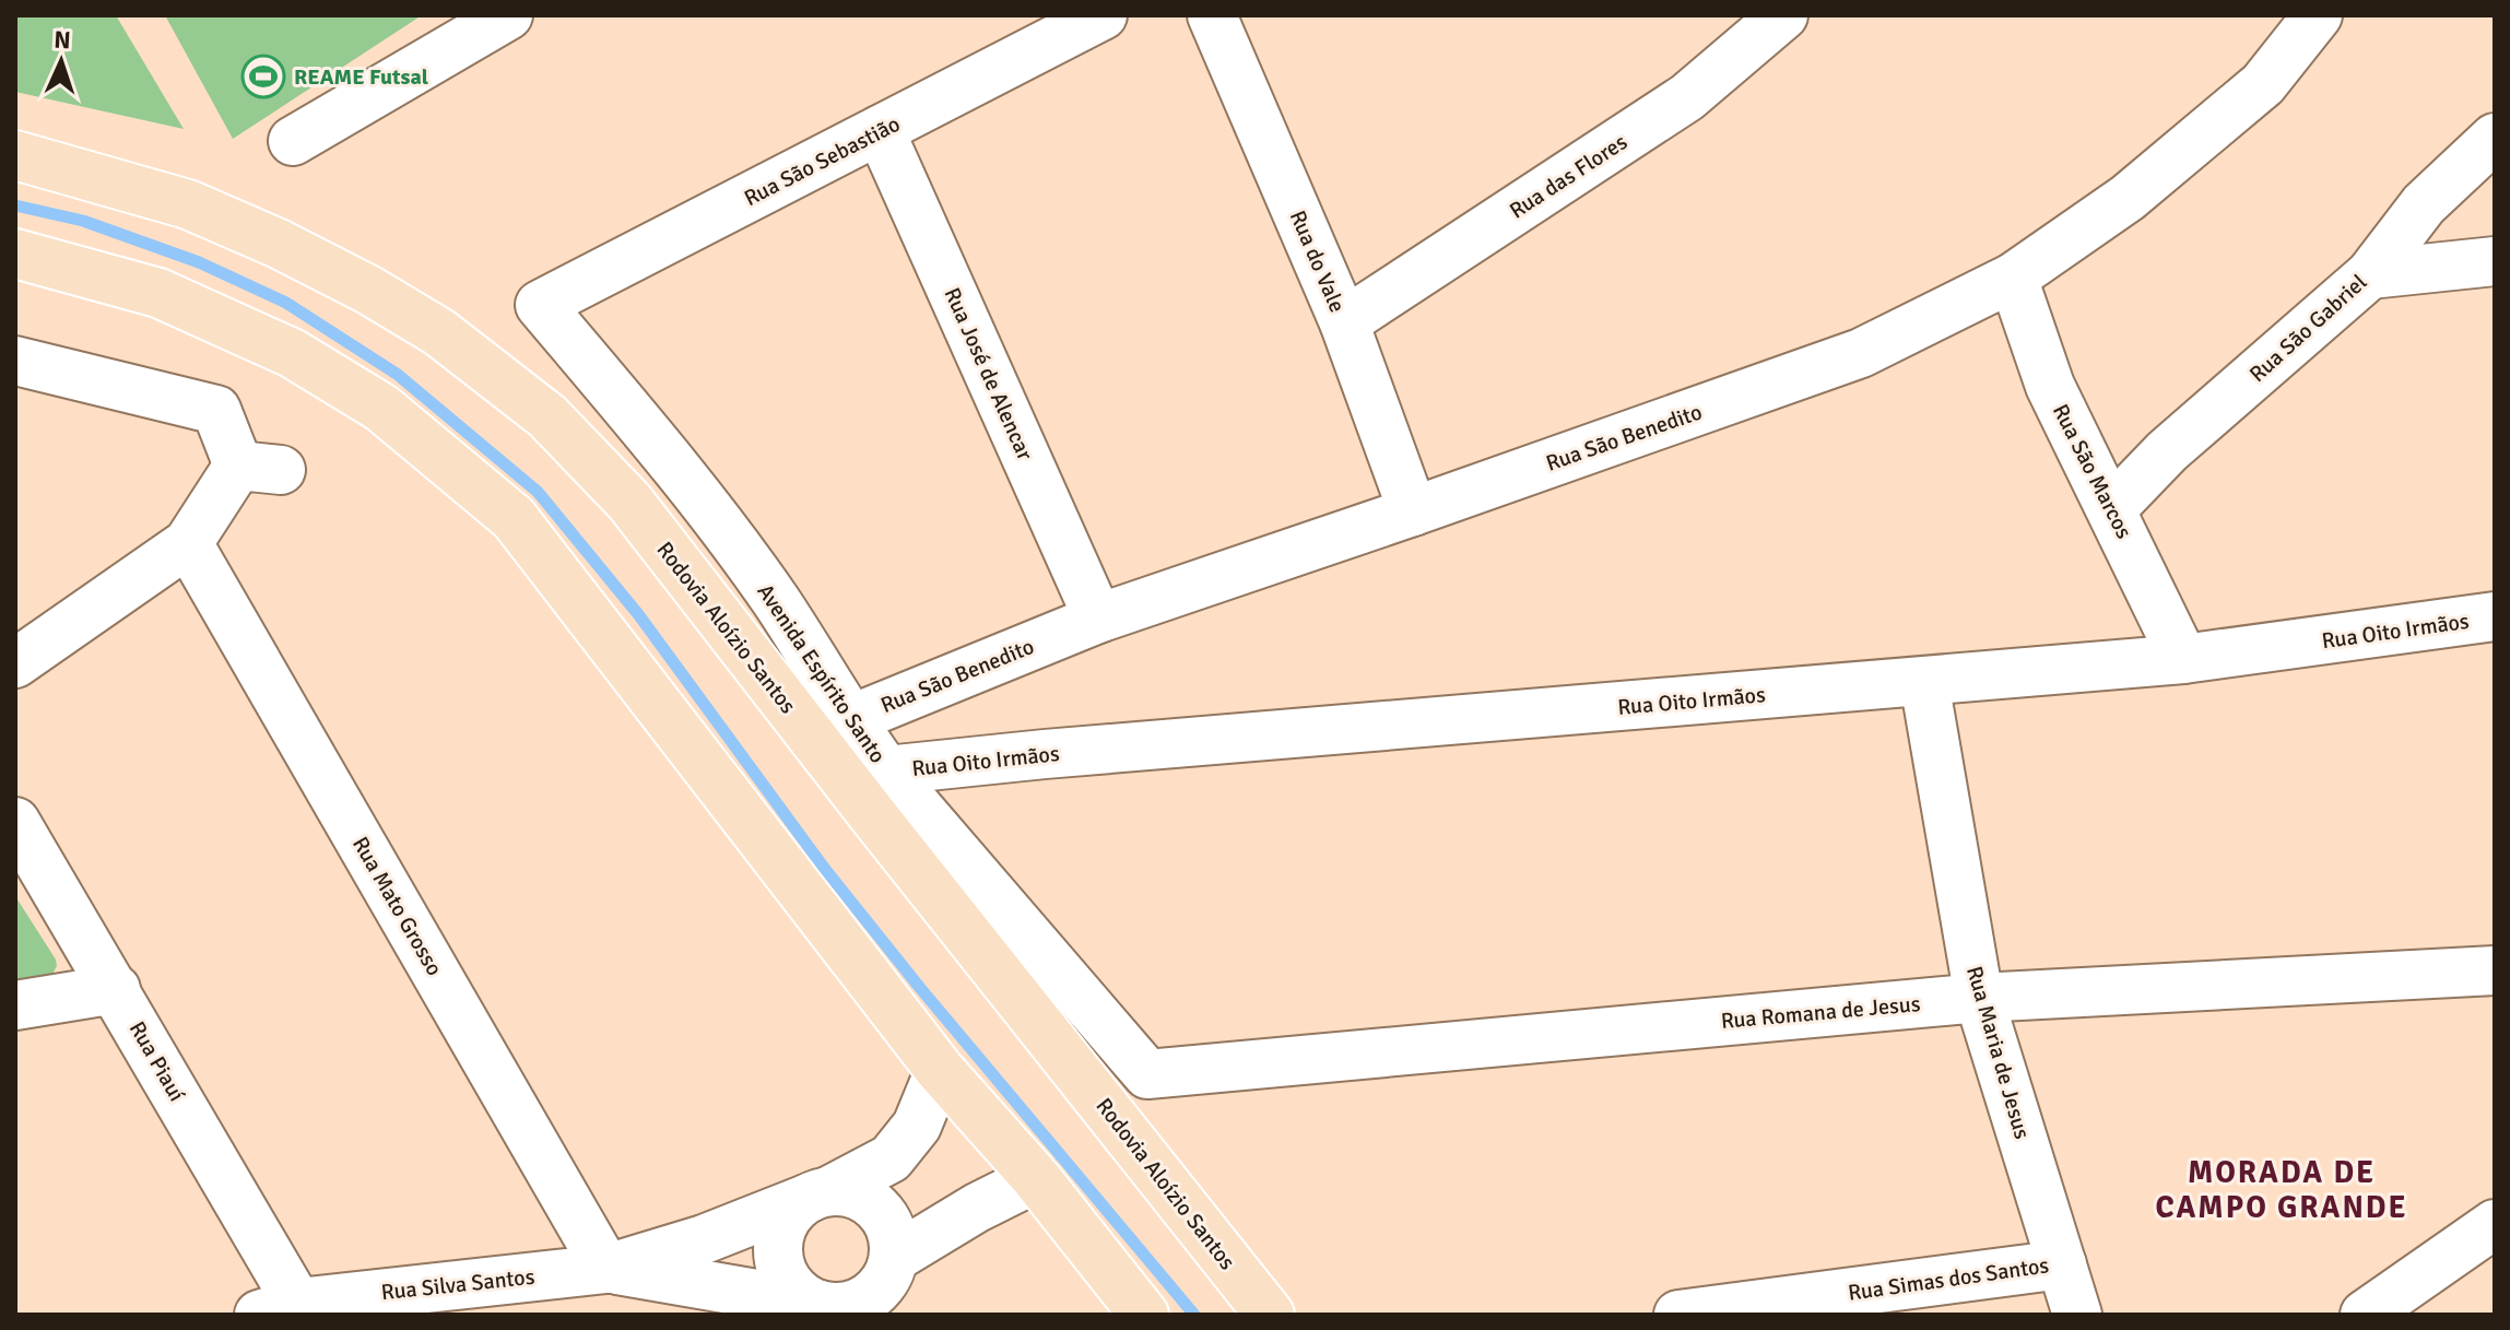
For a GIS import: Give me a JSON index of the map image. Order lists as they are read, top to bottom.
{
  "streets": {
    "main road": ["Rodovia Aloízio Santos"],
    "street": [
      "Rua São Sebastião",
      "Rua das Flores",
      "Rua do Vale",
      "Rua São Gabriel",
      "Rua José de Alencar",
      "Rua São Benedito",
      "Rua São Marcos",
      "Rua Oito Irmãos",
      "Avenida Espírito Santo",
      "Rua Mato Grosso",
      "Rua Romana de Jesus",
      "Rua Maria de Jesus",
      "Rua Piauí",
      "Rua Simas dos Santos",
      "Rua Silva Santos"
    ]
  },
  "crossings": [
    ["Rua São Sebastião", "Rua José de Alencar"],
    ["Rua São Sebastião", "Avenida Espírito Santo"],
    ["Rua das Flores", "Rua do Vale"],
    ["Rua do Vale", "Rua São Benedito"],
    ["Rua São Gabriel", "Rua São Marcos"],
    ["Rua José de Alencar", "Rua São Benedito"],
    ["Rua São Benedito", "Rua São Marcos"],
    ["Rua São Benedito", "Avenida Espírito Santo"],
    ["Rua São Marcos", "Rua Oito Irmãos"],
    ["Rua Oito Irmãos", "Avenida Espírito Santo"],
    ["Rua Oito Irmãos", "Rua Maria de Jesus"],
    ["Avenida Espírito Santo", "Rua Romana de Jesus"],
    ["Rua Mato Grosso", "Rua Silva Santos"],
    ["Rua Romana de Jesus", "Rua Maria de Jesus"],
    ["Rua Maria de Jesus", "Rua Simas dos Santos"],
    ["Rua Piauí", "Rua Silva Santos"]
  ],
  "districts": ["MORADA DE CAMPO GRANDE"],
  "places": {
    "sports": ["REAME Futsal"]
  },
  "north": "top"
}
